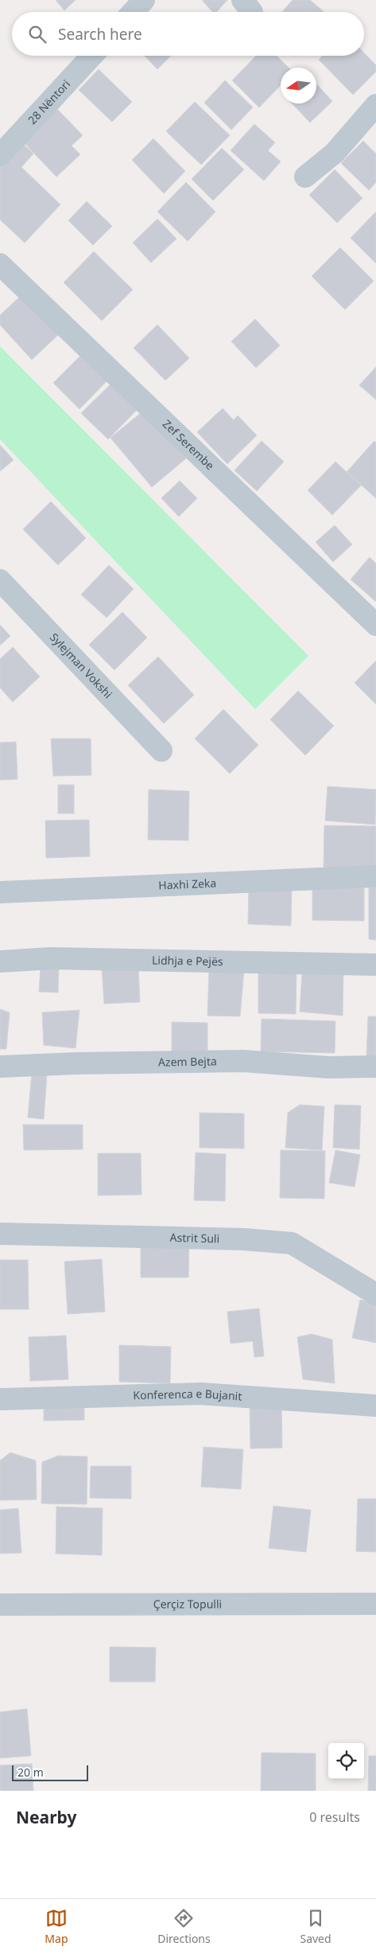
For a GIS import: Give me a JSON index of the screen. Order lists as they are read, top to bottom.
{
  "streets": {
    "street": [
      "28 Nëntori",
      "Zef Serembe",
      "Sylejman Vokshi",
      "Haxhi Zeka",
      "Lidhja e Pejës",
      "Azem Bejta",
      "Astrit Suli",
      "Konferenca e Bujanit",
      "Çerçiz Topulli"
    ]
  },
  "scale_bar": "20 m",
  "north": "left",
  "page": {
    "search": "Search here",
    "scale": "20 m",
    "heading": ["Nearby", "0 results"],
    "nav": ["Map", "Directions", "Saved"]
  }
}
